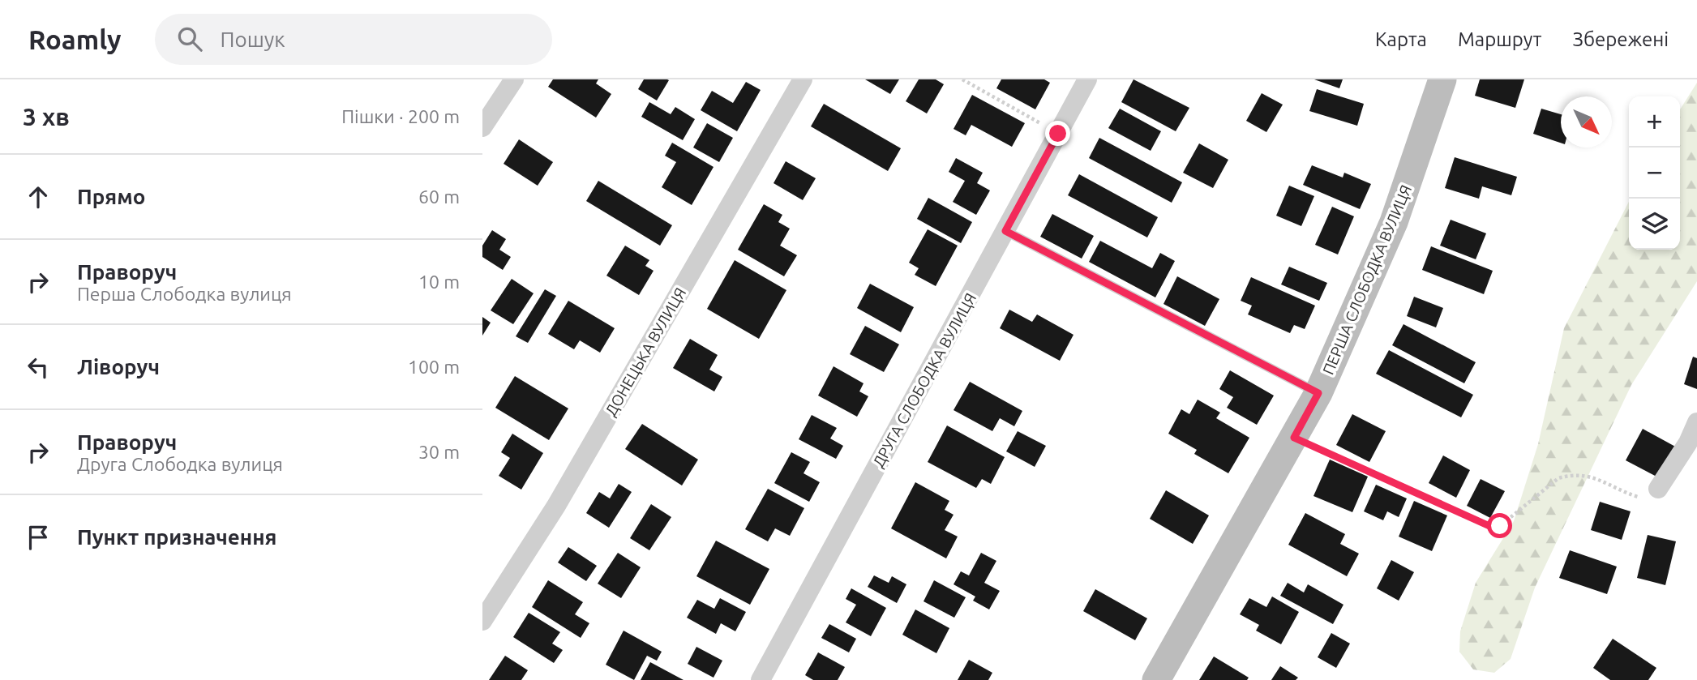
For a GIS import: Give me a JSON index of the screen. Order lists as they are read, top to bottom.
{
  "streets": {
    "street": ["ПЕРША СЛОБОДКА ВУЛИЦЯ", "ДОНЕЦЬКА ВУЛИЦЯ", "ДРУГА СЛОБОДКА ВУЛИЦЯ"]
  },
  "north": "bottom right",
  "page": {
    "header": "Roamly",
    "search": "Пошук",
    "nav": ["Карта", "Маршрут", "Збережені"],
    "heading": ["3 хв", "Пішки · 200 m"],
    "map_buttons": ["+", "−"],
    "list": [
      ["Прямо", "60 m"],
      ["Праворуч", "Перша Слободка вулиця", "10 m"],
      ["Ліворуч", "100 m"],
      ["Праворуч", "Друга Слободка вулиця", "30 m"],
      "Пункт призначення"
    ]
  }
}
